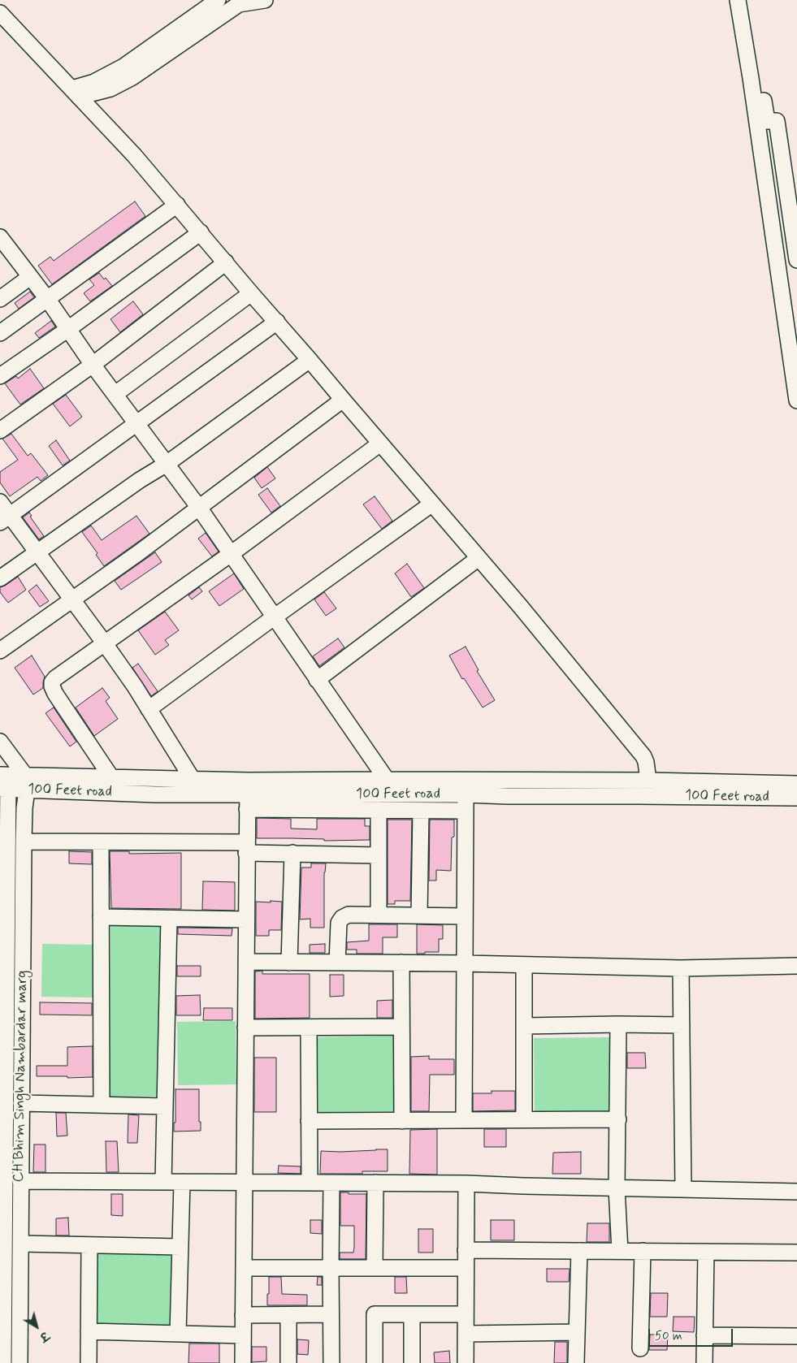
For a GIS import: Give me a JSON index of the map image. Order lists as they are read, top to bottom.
{
  "streets": {
    "street": ["100 Feet road", "CH Bhim Singh Nambardar marg"]
  },
  "crossings": [
    ["100 Feet road", "CH Bhim Singh Nambardar marg"]
  ],
  "scale_bar": "50 m",
  "north": "bottom right"
}
